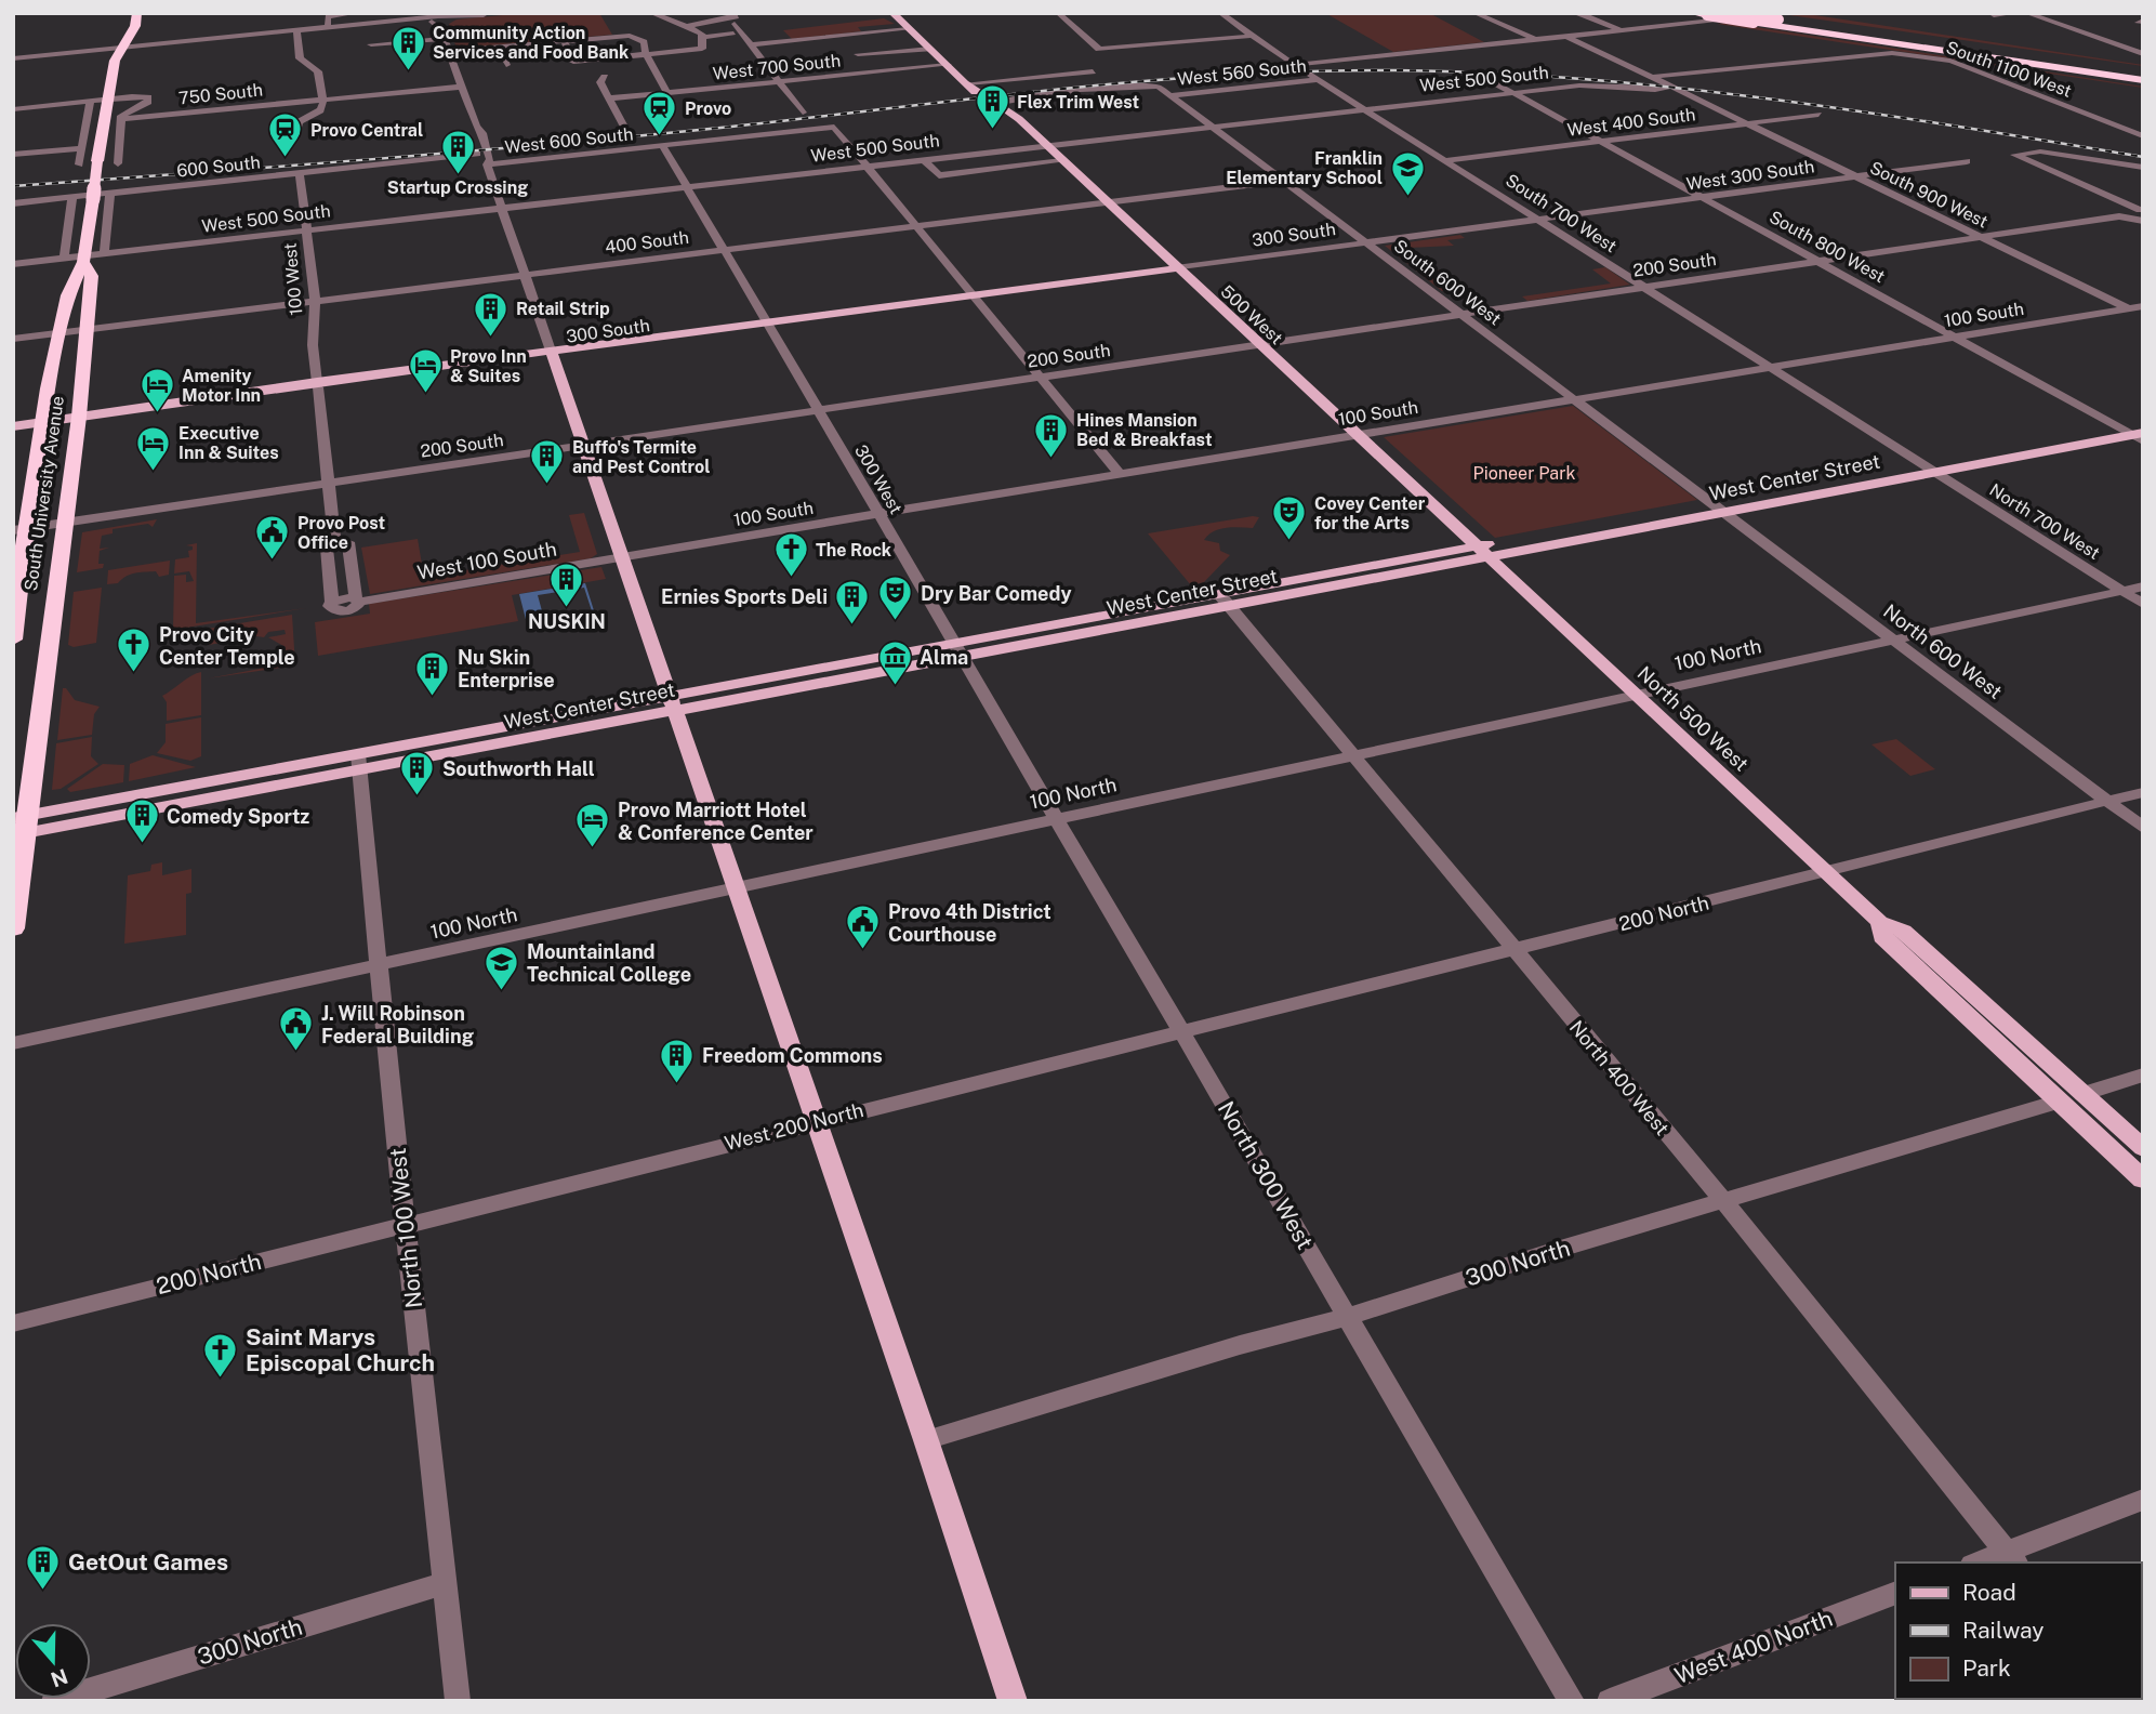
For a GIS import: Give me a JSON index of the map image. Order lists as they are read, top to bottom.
{
  "streets": {
    "highway": ["South University Avenue"],
    "main road": [
      "300 South",
      "500 West",
      "West Center Street",
      "North 500 West"
    ],
    "street": [
      "West 700 South",
      "South 1100 West",
      "West 560 South",
      "West 500 South",
      "750 South",
      "West 400 South",
      "West 600 South",
      "600 South",
      "West 300 South",
      "South 900 West",
      "South 700 West",
      "400 South",
      "South 800 West",
      "200 South",
      "100 West",
      "South 600 West",
      "100 South",
      "300 West",
      "North 700 West",
      "West 100 South",
      "North 600 West",
      "100 North",
      "200 North",
      "North 400 West",
      "West 200 North",
      "North 300 West",
      "North 100 West",
      "300 North",
      "West 400 North"
    ]
  },
  "crossings": [
    ["West 700 South", "500 West"],
    ["South 1100 West", "South 900 West"],
    ["West 560 South", "South 700 West"],
    ["West 560 South", "South 600 West"],
    ["West 500 South", "West 600 South"],
    ["West 500 South", "South 900 West"],
    ["West 500 South", "South 700 West"],
    ["West 500 South", "South 800 West"],
    ["West 500 South", "100 West"],
    ["West 500 South", "South 600 West"],
    ["West 500 South", "500 West"],
    ["West 500 South", "300 West"],
    ["West 500 South", "South University Avenue"],
    ["West 400 South", "South 900 West"],
    ["West 400 South", "South 700 West"],
    ["West 400 South", "South 800 West"],
    ["West 600 South", "600 South"],
    ["West 600 South", "300 West"],
    ["600 South", "100 West"],
    ["West 300 South", "South 900 West"],
    ["West 300 South", "South 700 West"],
    ["West 300 South", "300 South"],
    ["West 300 South", "South 800 West"],
    ["South 900 West", "200 South"],
    ["South 900 West", "100 South"],
    ["South 700 West", "300 South"],
    ["South 700 West", "200 South"],
    ["South 700 West", "100 South"],
    ["South 700 West", "West Center Street"],
    ["South 700 West", "North 700 West"],
    ["300 South", "100 West"],
    ["300 South", "South 600 West"],
    ["300 South", "500 West"],
    ["300 South", "300 West"],
    ["300 South", "South University Avenue"],
    ["400 South", "100 West"],
    ["400 South", "South 600 West"],
    ["400 South", "500 West"],
    ["400 South", "300 West"],
    ["400 South", "South University Avenue"],
    ["South 800 West", "200 South"],
    ["South 800 West", "100 South"],
    ["South 800 West", "West Center Street"],
    ["200 South", "100 West"],
    ["200 South", "South 600 West"],
    ["200 South", "500 West"],
    ["200 South", "300 West"],
    ["200 South", "South University Avenue"],
    ["100 West", "West 100 South"],
    ["South 600 West", "100 South"],
    ["South 600 West", "West Center Street"],
    ["South 600 West", "North 600 West"],
    ["500 West", "100 South"],
    ["500 West", "West Center Street"],
    ["500 West", "North 500 West"],
    ["100 South", "300 West"],
    ["100 South", "West 100 South"],
    ["West Center Street", "300 West"],
    ["West Center Street", "South University Avenue"],
    ["West Center Street", "North 700 West"],
    ["West Center Street", "North 600 West"],
    ["West Center Street", "North 500 West"],
    ["West Center Street", "North 400 West"],
    ["West Center Street", "North 300 West"],
    ["West Center Street", "North 100 West"],
    ["300 West", "North 300 West"],
    ["North 700 West", "100 North"],
    ["North 600 West", "100 North"],
    ["North 600 West", "200 North"],
    ["100 North", "North 500 West"],
    ["100 North", "North 400 West"],
    ["100 North", "North 300 West"],
    ["100 North", "North 100 West"],
    ["North 500 West", "200 North"],
    ["North 500 West", "300 North"],
    ["200 North", "North 400 West"],
    ["200 North", "West 200 North"],
    ["200 North", "North 300 West"],
    ["200 North", "North 100 West"],
    ["North 400 West", "300 North"],
    ["West 200 North", "North 300 West"],
    ["West 200 North", "North 100 West"],
    ["North 300 West", "300 North"],
    ["North 100 West", "300 North"]
  ],
  "parks": ["Pioneer Park"],
  "places": {
    "building": [
      "Community Action Services and Food Bank",
      "Flex Trim West",
      "Startup Crossing",
      "Retail Strip",
      "Hines Mansion Bed & Breakfast",
      "Buffo's Termite and Pest Control",
      "NUSKIN",
      "Ernies Sports Deli",
      "Nu Skin Enterprise",
      "Southworth Hall",
      "Comedy Sportz",
      "Freedom Commons",
      "GetOut Games"
    ],
    "station": ["Provo", "Provo Central"],
    "school or university": ["Franklin Elementary School", "Mountainland Technical College"],
    "hotel": [
      "Provo Inn & Suites",
      "Amenity Motor Inn",
      "Executive Inn & Suites",
      "Provo Marriott Hotel & Conference Center"
    ],
    "theatre": ["Covey Center for the Arts", "Dry Bar Comedy"],
    "public building": ["Provo Post Office", "Provo 4th District Courthouse", "J. Will Robinson Federal Building"],
    "church": ["The Rock", "Provo City Center Temple", "Saint Marys Episcopal Church"],
    "museum": ["Alma"]
  },
  "legend": ["Road", "Railway", "Park"],
  "north": "bottom"
}
